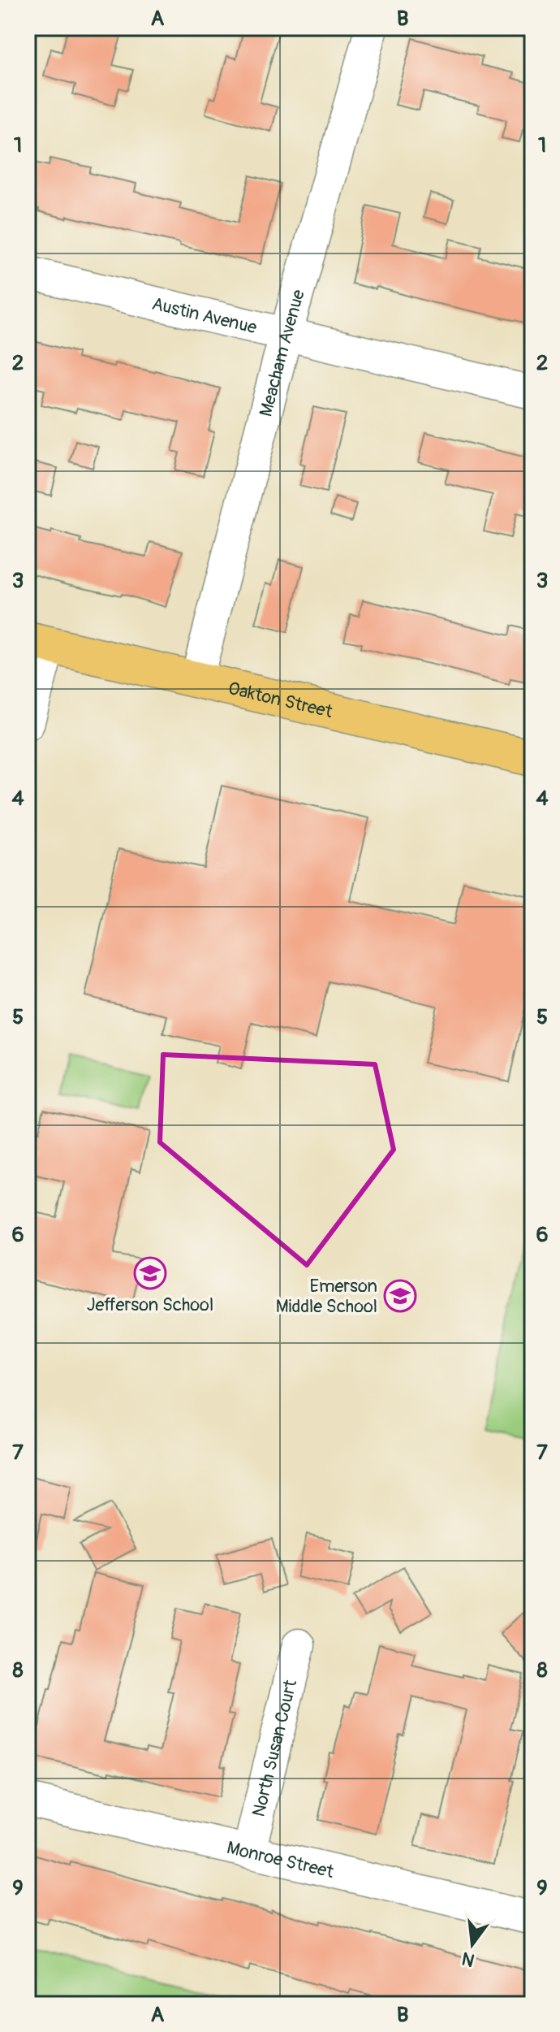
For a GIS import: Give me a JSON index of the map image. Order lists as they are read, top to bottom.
{
  "streets": {
    "main road": ["Oakton Street"],
    "street": [
      "Austin Avenue",
      "Meacham Avenue",
      "North Susan Court",
      "Monroe Street"
    ]
  },
  "crossings": [
    ["Austin Avenue", "Meacham Avenue"],
    ["Meacham Avenue", "Oakton Street"],
    ["North Susan Court", "Monroe Street"]
  ],
  "places": {
    "school or university": ["Jefferson School", "Emerson Middle School"]
  },
  "north": "bottom",
  "grid": {
    "columns": ["A", "B"],
    "rows": [
      "1",
      "2",
      "3",
      "4",
      "5",
      "6",
      "7",
      "8",
      "9"
    ]
  }
}
